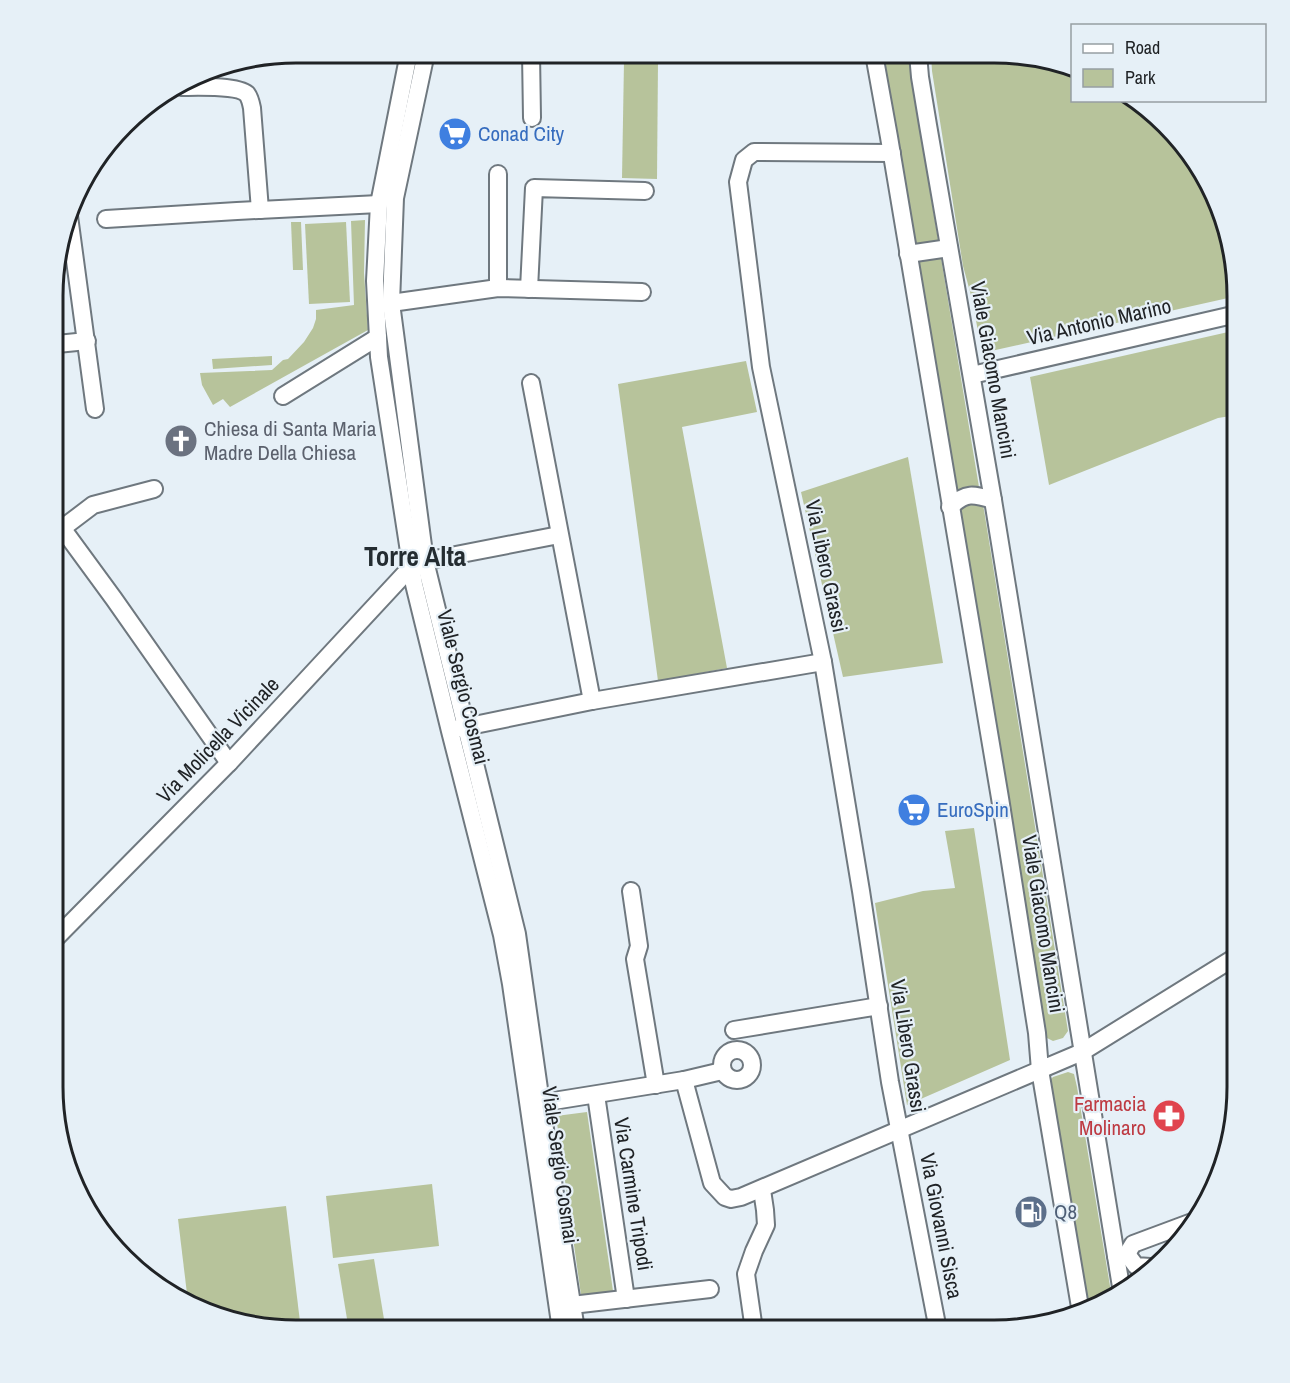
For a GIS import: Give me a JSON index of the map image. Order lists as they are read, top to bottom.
{
  "streets": {
    "street": [
      "Via Antonio Marino",
      "Viale Giacomo Mancini",
      "Via Libero Grassi",
      "Viale Sergio Cosmai",
      "Via Molicella Vicinale",
      "Via Carmine Tripodi",
      "Via Giovanni Sisca"
    ]
  },
  "crossings": [
    ["Via Antonio Marino", "Viale Giacomo Mancini"],
    ["Viale Giacomo Mancini", "Via Libero Grassi"],
    ["Via Libero Grassi", "Via Giovanni Sisca"],
    ["Viale Sergio Cosmai", "Via Molicella Vicinale"]
  ],
  "districts": ["Torre Alta"],
  "places": {
    "supermarket": ["Conad City", "EuroSpin"],
    "church": ["Chiesa di Santa Maria Madre Della Chiesa"],
    "pharmacy": ["Farmacia Molinaro"],
    "fuel station": ["Q8"]
  },
  "legend": ["Road", "Park"]
}
